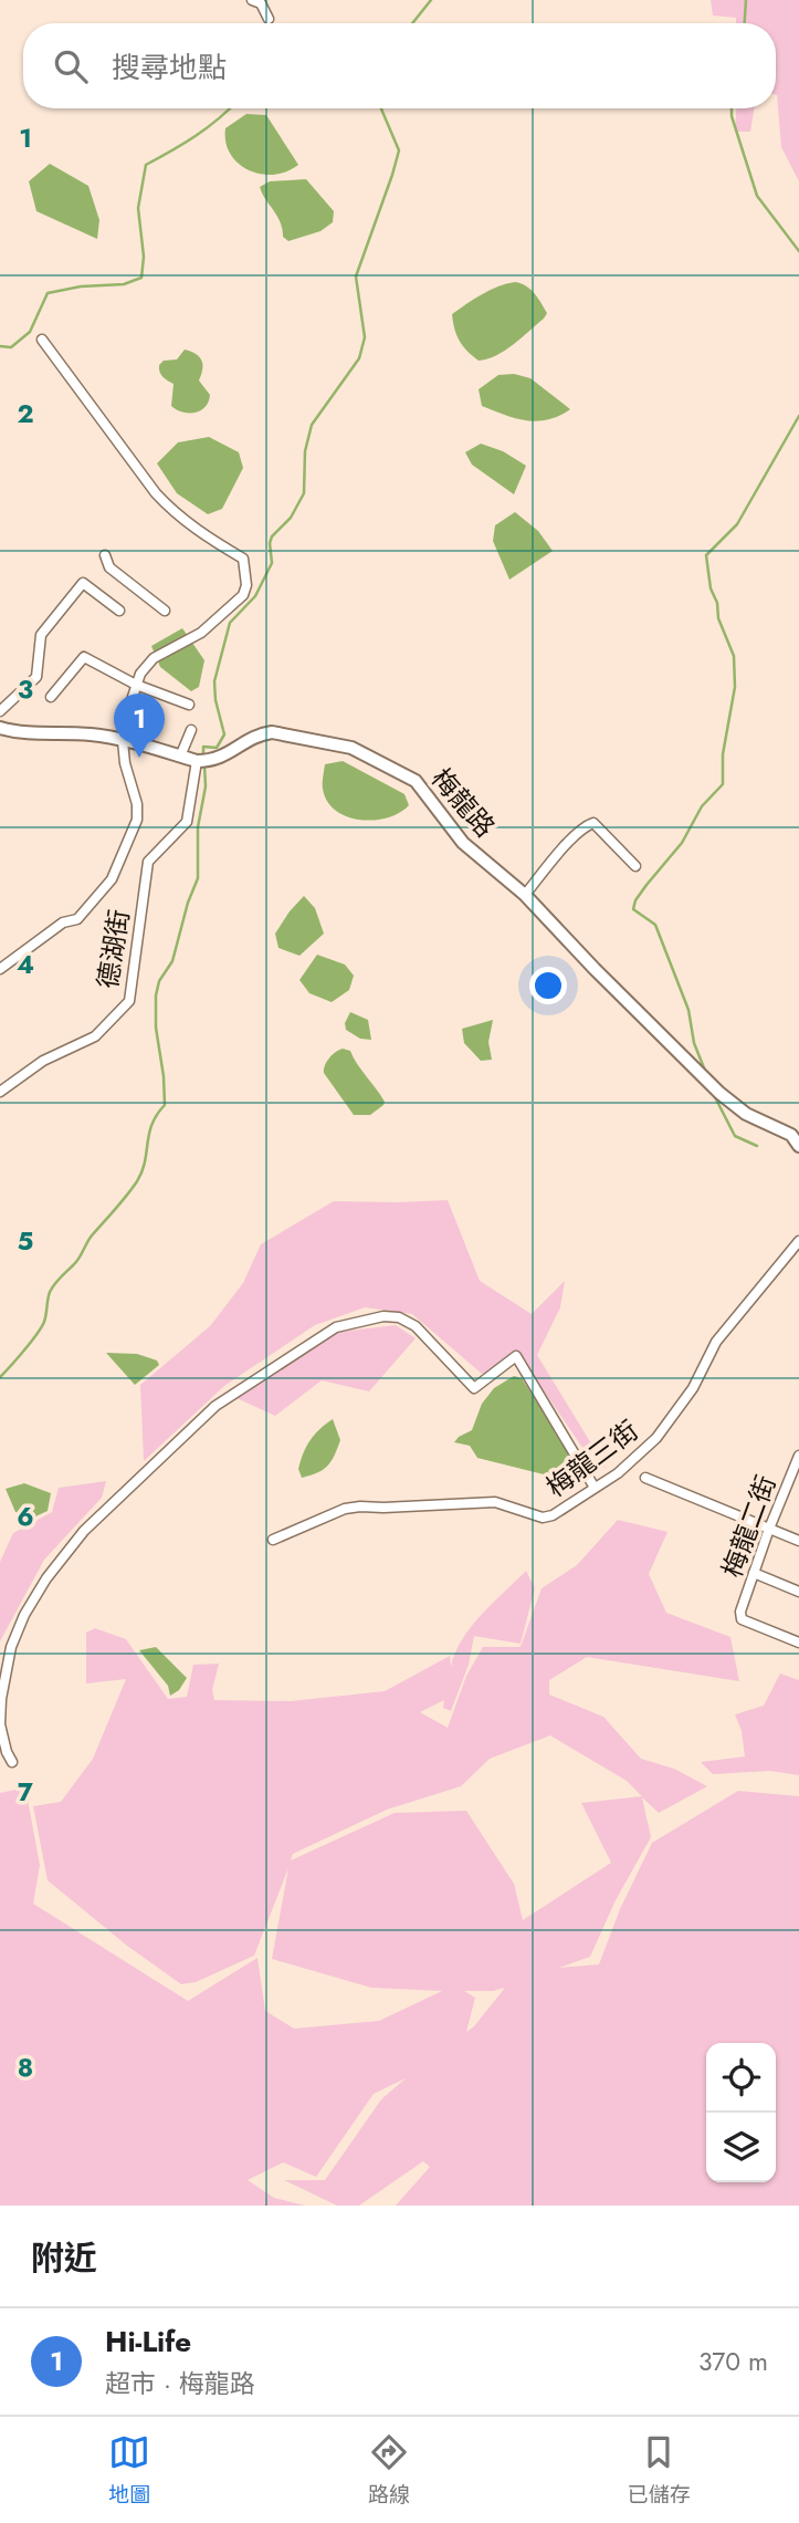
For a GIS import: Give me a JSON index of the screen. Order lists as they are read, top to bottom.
{
  "streets": {
    "street": [
      "梅龍路",
      "德湖街",
      "梅龍三街",
      "梅龍二街"
    ]
  },
  "crossings": [
    ["梅龍路", "德湖街"]
  ],
  "page": {
    "search": "搜尋地點",
    "pins": "1",
    "heading": "附近",
    "list": [
      {
        "mark": "1",
        "name": "Hi-Life",
        "note": "超市 · 梅龍路",
        "value": "370 m"
      }
    ],
    "nav": ["地圖", "路線", "已儲存"]
  },
  "grid": {
    "rows": [
      "1",
      "2",
      "3",
      "4",
      "5",
      "6",
      "7",
      "8"
    ]
  }
}
